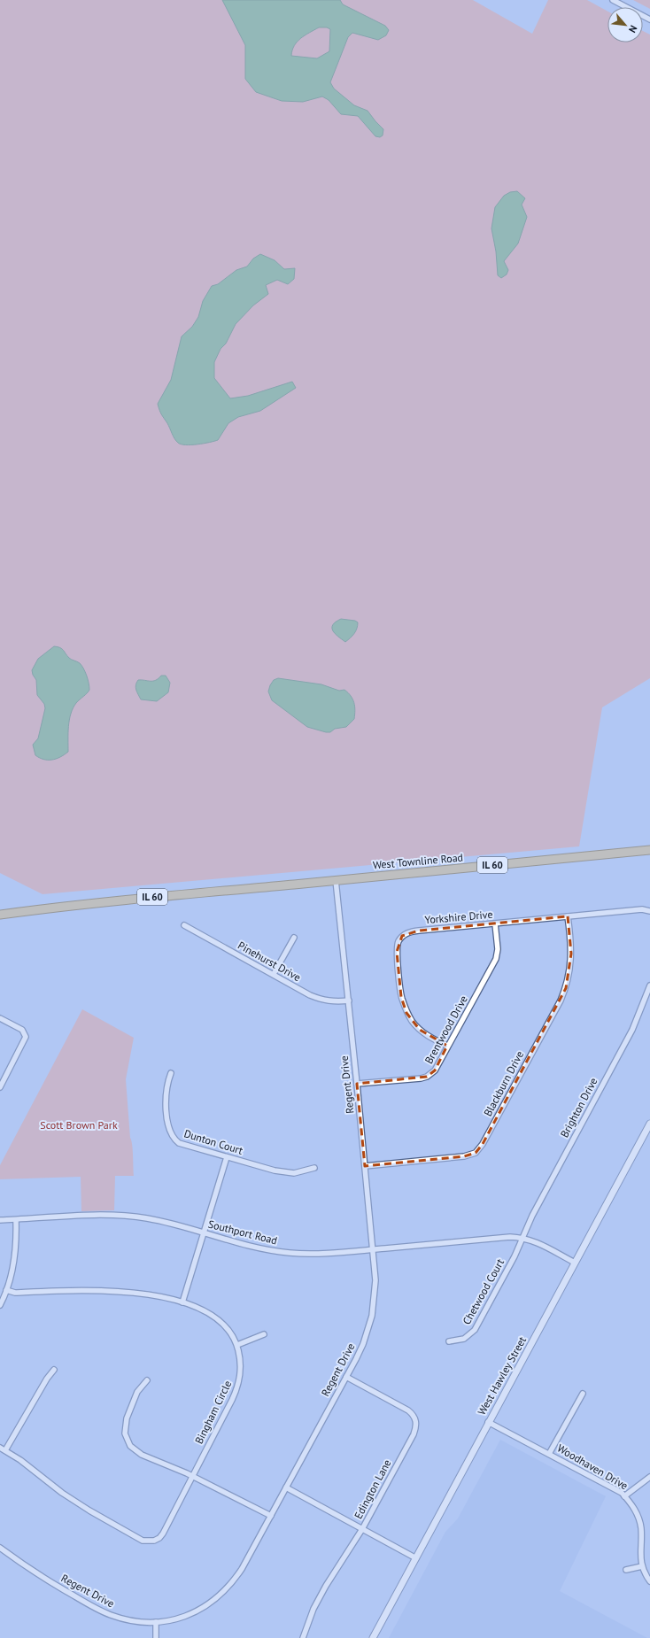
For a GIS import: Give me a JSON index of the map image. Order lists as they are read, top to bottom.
{
  "streets": {
    "main road": ["West Townline Road", "IL 60"],
    "street": [
      "Yorkshire Drive",
      "Pinehurst Drive",
      "Brentwood Drive",
      "Blackburn Drive",
      "Regent Drive",
      "Brighton Drive",
      "Dunton Court",
      "Southport Road",
      "Chetwood Court",
      "West Hawley Street",
      "Bingham Circle",
      "Woodhaven Drive",
      "Edington Lane"
    ]
  },
  "crossings": [
    ["West Townline Road", "IL 60"],
    ["West Townline Road", "Regent Drive"],
    ["IL 60", "Regent Drive"],
    ["Yorkshire Drive", "Brentwood Drive"],
    ["Yorkshire Drive", "Blackburn Drive"],
    ["Pinehurst Drive", "Regent Drive"],
    ["Brentwood Drive", "Regent Drive"],
    ["Blackburn Drive", "Regent Drive"],
    ["Regent Drive", "Southport Road"],
    ["Regent Drive", "Edington Lane"],
    ["Brighton Drive", "Southport Road"],
    ["Brighton Drive", "Chetwood Court"],
    ["Southport Road", "Chetwood Court"],
    ["West Hawley Street", "Woodhaven Drive"]
  ],
  "parks": ["Scott Brown Park"],
  "north": "bottom right"
}
